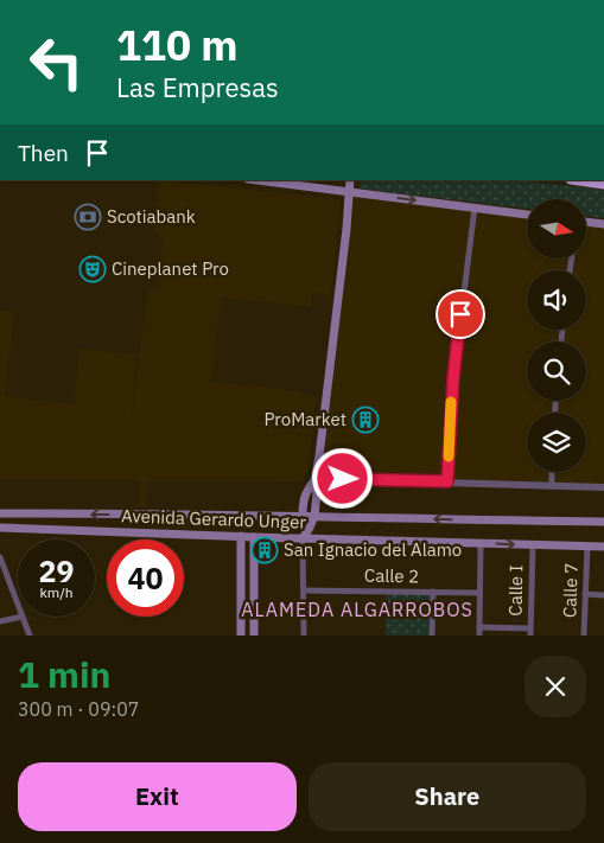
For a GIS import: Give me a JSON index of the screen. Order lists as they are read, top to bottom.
{
  "streets": {
    "main road": ["Avenida Gerardo Unger"],
    "street": ["Calle 2", "Calle I", "Calle 7"]
  },
  "crossings": [
    ["Avenida Gerardo Unger", "Calle I"],
    ["Avenida Gerardo Unger", "Calle 7"]
  ],
  "districts": ["ALAMEDA ALGARROBOS"],
  "places": {
    "bank": ["Scotiabank"],
    "theatre": ["Cineplanet Pro"],
    "building": ["ProMarket", "San Ignacio del Alamo"]
  },
  "north": "right",
  "page": {
    "turn": ["110 m", "Las Empresas"],
    "then": "Then",
    "speed": "29 km/h",
    "limit": "40",
    "heading": ["1 min", "300 m · 09:07"],
    "buttons": ["Exit", "Share"]
  }
}
